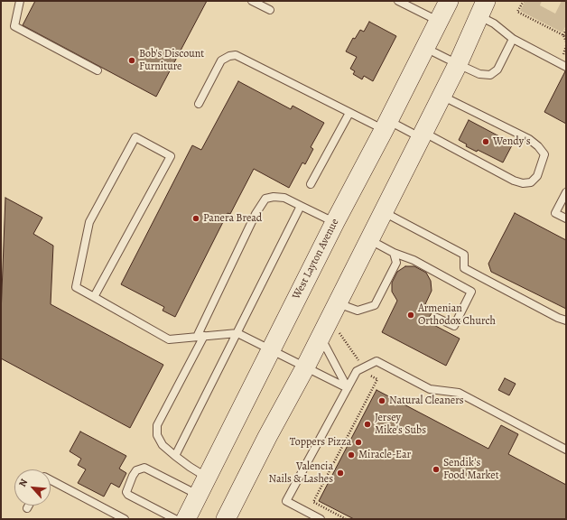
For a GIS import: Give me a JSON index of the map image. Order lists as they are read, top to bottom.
{
  "streets": {
    "main road": ["West Layton Avenue"]
  },
  "places": [
    "Bob's Discount Furniture",
    "Wendy's",
    "Panera Bread",
    "Armenian Orthodox Church",
    "Natural Cleaners",
    "Jersey Mike's Subs",
    "Toppers Pizza",
    "Miracle-Ear",
    "Sendik's Food Market",
    "Valencia Nails & Lashes"
  ],
  "north": "top left"
}
